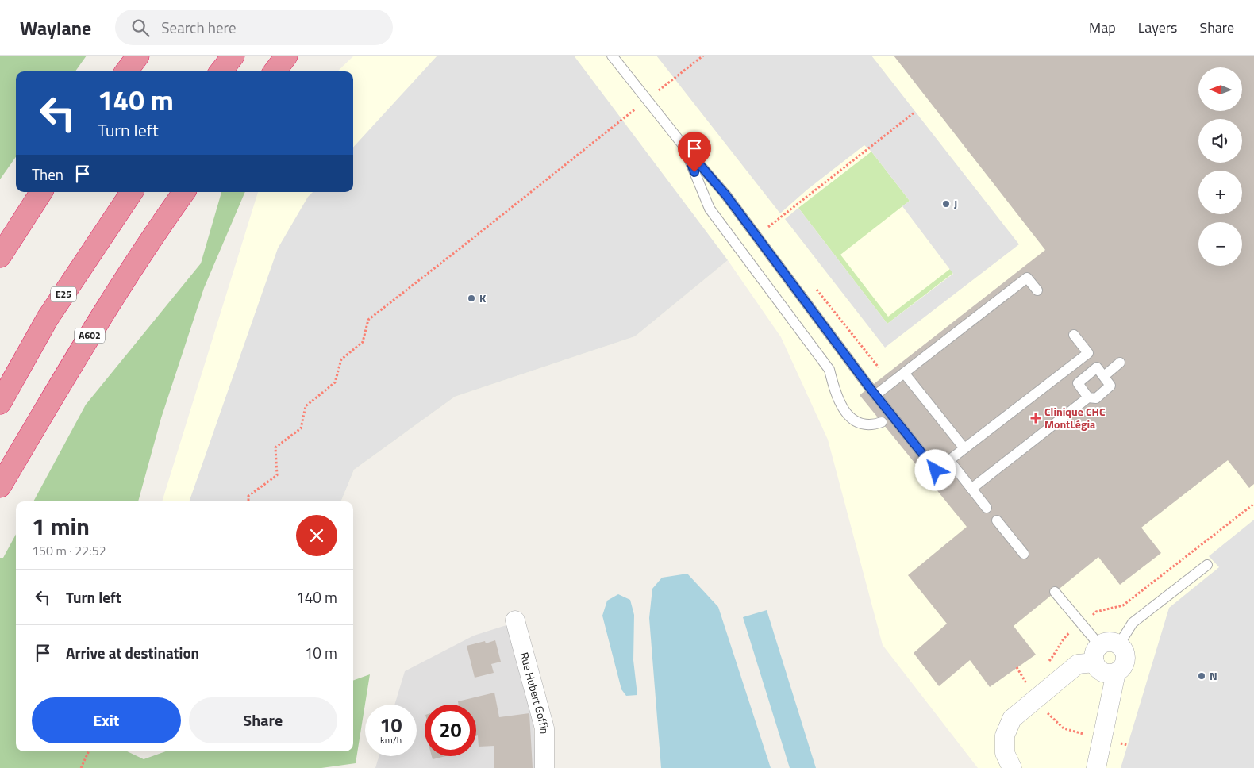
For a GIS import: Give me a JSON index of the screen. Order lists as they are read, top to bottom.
{
  "streets": {
    "highway": ["E25", "A602"],
    "street": ["Rue Hubert Goffin"]
  },
  "places": {
    "other": ["J", "K", "N"],
    "health": ["Clinique CHC MontLégia"]
  },
  "north": "left",
  "page": {
    "header": "Waylane",
    "search": "Search here",
    "nav": ["Map", "Layers", "Share"],
    "map_buttons": ["+", "−"],
    "turn": ["140 m", "Turn left"],
    "then": "Then",
    "heading": ["1 min", "150 m · 22:52"],
    "list": [
      {
        "name": "Turn left",
        "value": "140 m"
      },
      {
        "name": "Arrive at destination",
        "value": "10 m"
      }
    ],
    "buttons": ["Exit", "Share"],
    "speed": "10 km/h",
    "limit": "20"
  }
}
